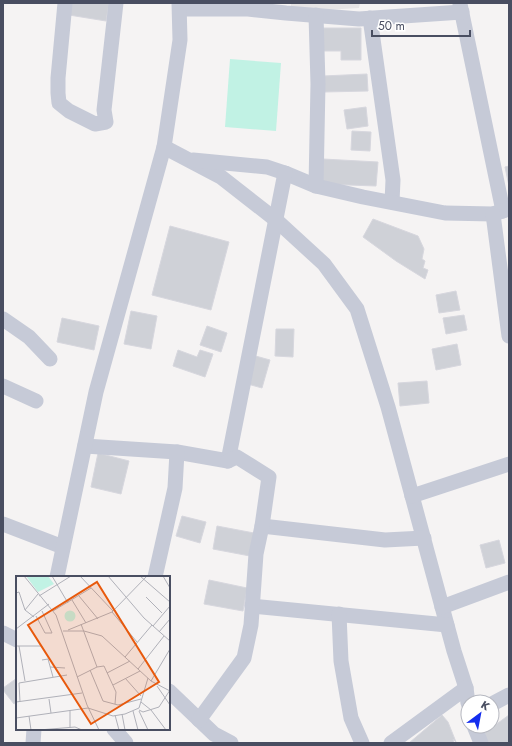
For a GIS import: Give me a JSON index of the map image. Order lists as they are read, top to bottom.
{
  "scale_bar": "50 m",
  "north": "top right"
}
